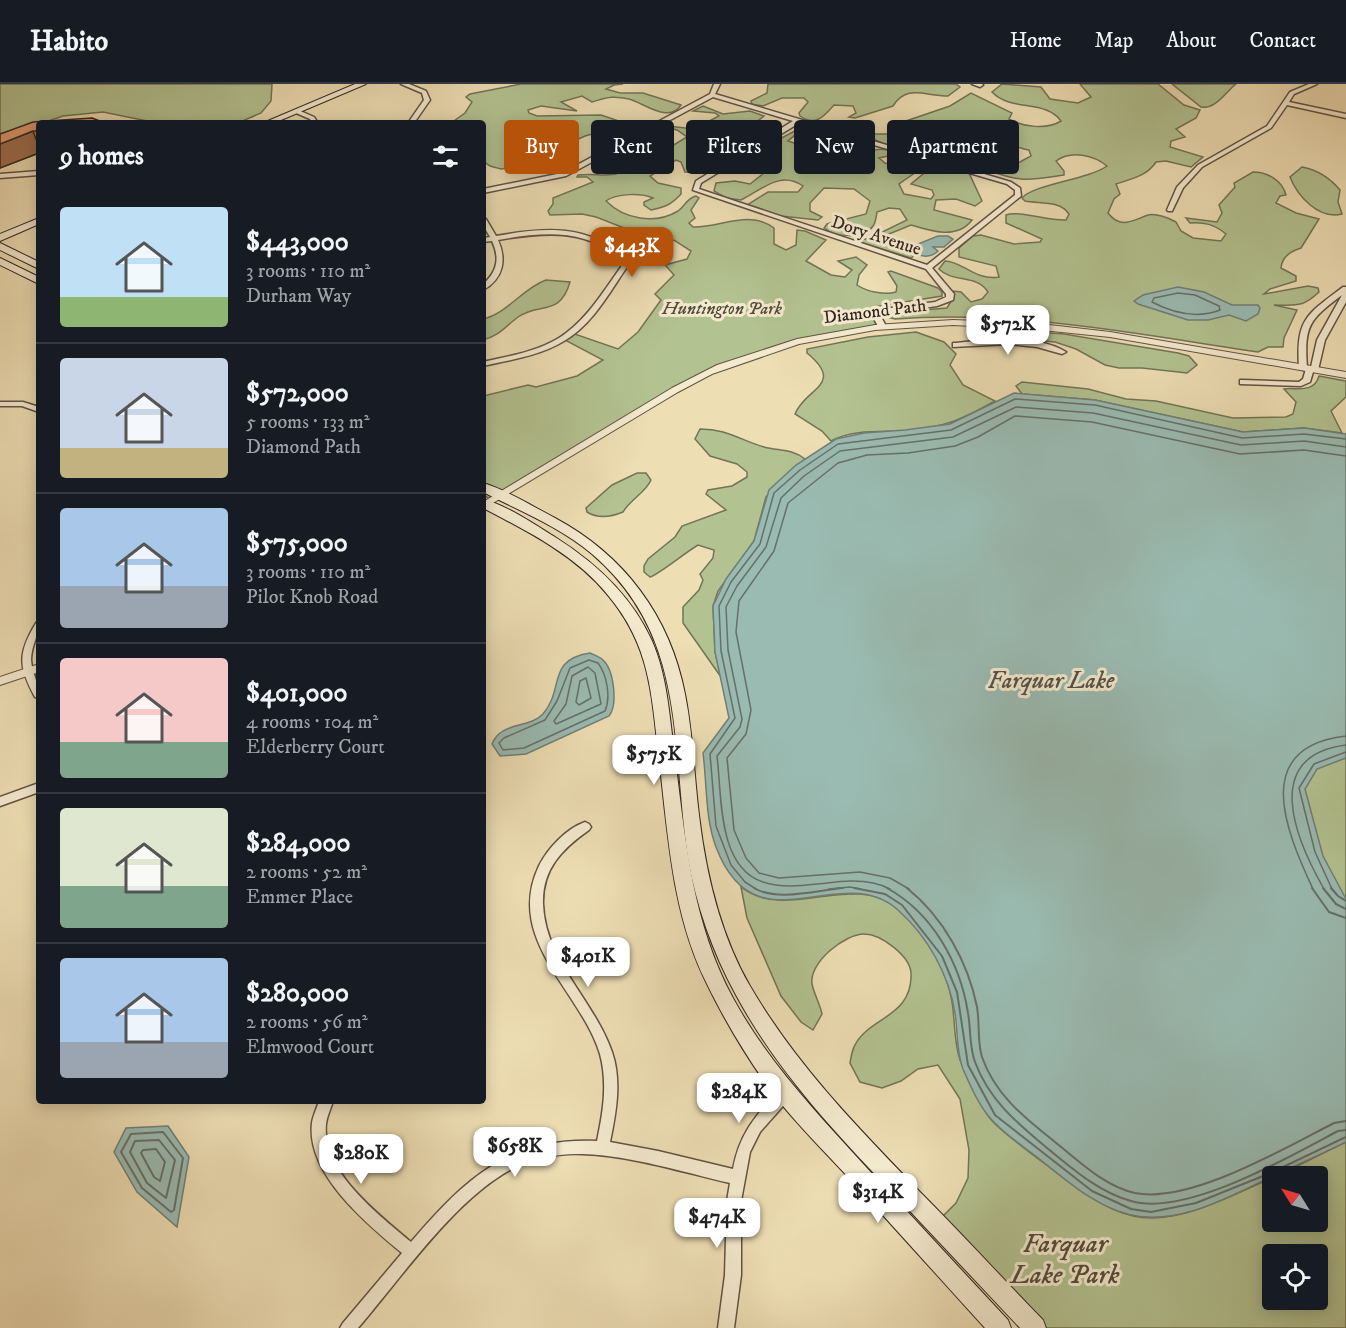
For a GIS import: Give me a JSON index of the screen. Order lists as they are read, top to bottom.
{
  "streets": {
    "street": ["Dory Avenue", "Diamond Path"]
  },
  "crossings": [
    ["Dory Avenue", "Diamond Path"]
  ],
  "water": ["Farquar Lake"],
  "parks": ["Huntington Park", "Farquar Lake Park"],
  "north": "top left",
  "page": {
    "header": "Habito",
    "nav": [
      "Home",
      "Map",
      "About",
      "Contact"
    ],
    "chip": [
      "Buy",
      "Rent",
      "Filters",
      "New",
      "Apartment"
    ],
    "heading": "9 homes",
    "list": [
      {
        "name": "$443,000",
        "note": "3 rooms · 110 m² · Durham Way"
      },
      {
        "name": "$572,000",
        "note": "5 rooms · 133 m² · Diamond Path"
      },
      {
        "name": "$575,000",
        "note": "3 rooms · 110 m² · Pilot Knob Road"
      },
      {
        "name": "$401,000",
        "note": "4 rooms · 104 m² · Elderberry Court"
      },
      {
        "name": "$284,000",
        "note": "2 rooms · 52 m² · Emmer Place"
      },
      {
        "name": "$280,000",
        "note": "2 rooms · 56 m² · Elmwood Court"
      }
    ],
    "price": [
      "$443K",
      "$572K",
      "$575K",
      "$401K",
      "$284K",
      "$658K",
      "$280K",
      "$314K",
      "$474K"
    ]
  }
}
